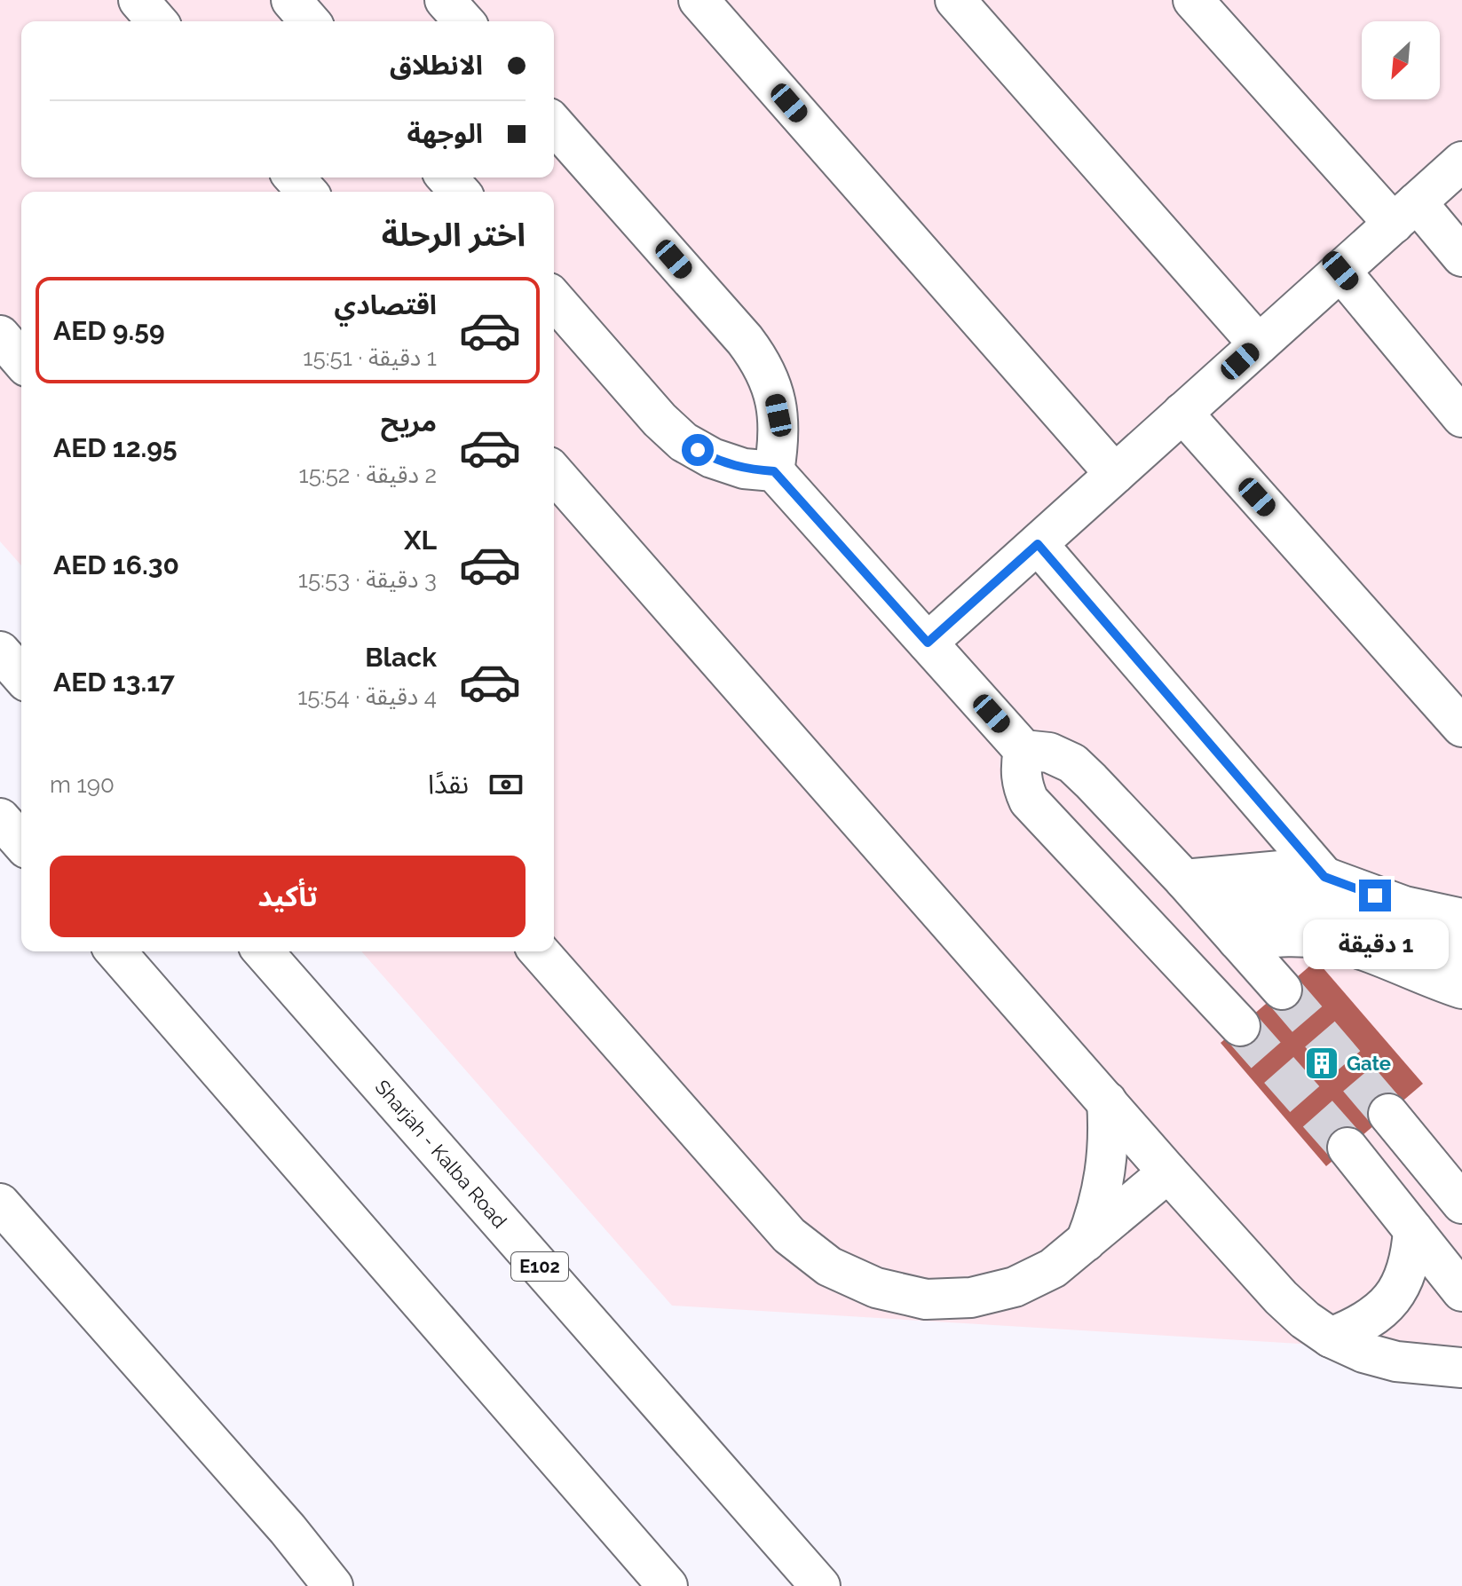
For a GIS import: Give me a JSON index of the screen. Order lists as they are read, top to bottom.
{
  "streets": {
    "main road": ["Sharjah - Kalba Road", "E102"]
  },
  "places": {
    "building": ["Gate"]
  },
  "north": "bottom left",
  "page": {
    "banner": ["الانطلاق", "الوجهة"],
    "heading": "اختر الرحلة",
    "list": [
      {
        "name": "اقتصادي",
        "note": "1 دقيقة · 15:51",
        "value": "AED 9.59"
      },
      {
        "name": "مريح",
        "note": "2 دقيقة · 15:52",
        "value": "AED 12.95"
      },
      {
        "name": "XL",
        "note": "3 دقيقة · 15:53",
        "value": "AED 16.30"
      },
      {
        "name": "Black",
        "note": "4 دقيقة · 15:54",
        "value": "AED 13.17"
      }
    ],
    "pay": ["نقدًا", "190 m"],
    "buttons": "تأكيد",
    "bubble": "1 دقيقة"
  }
}
